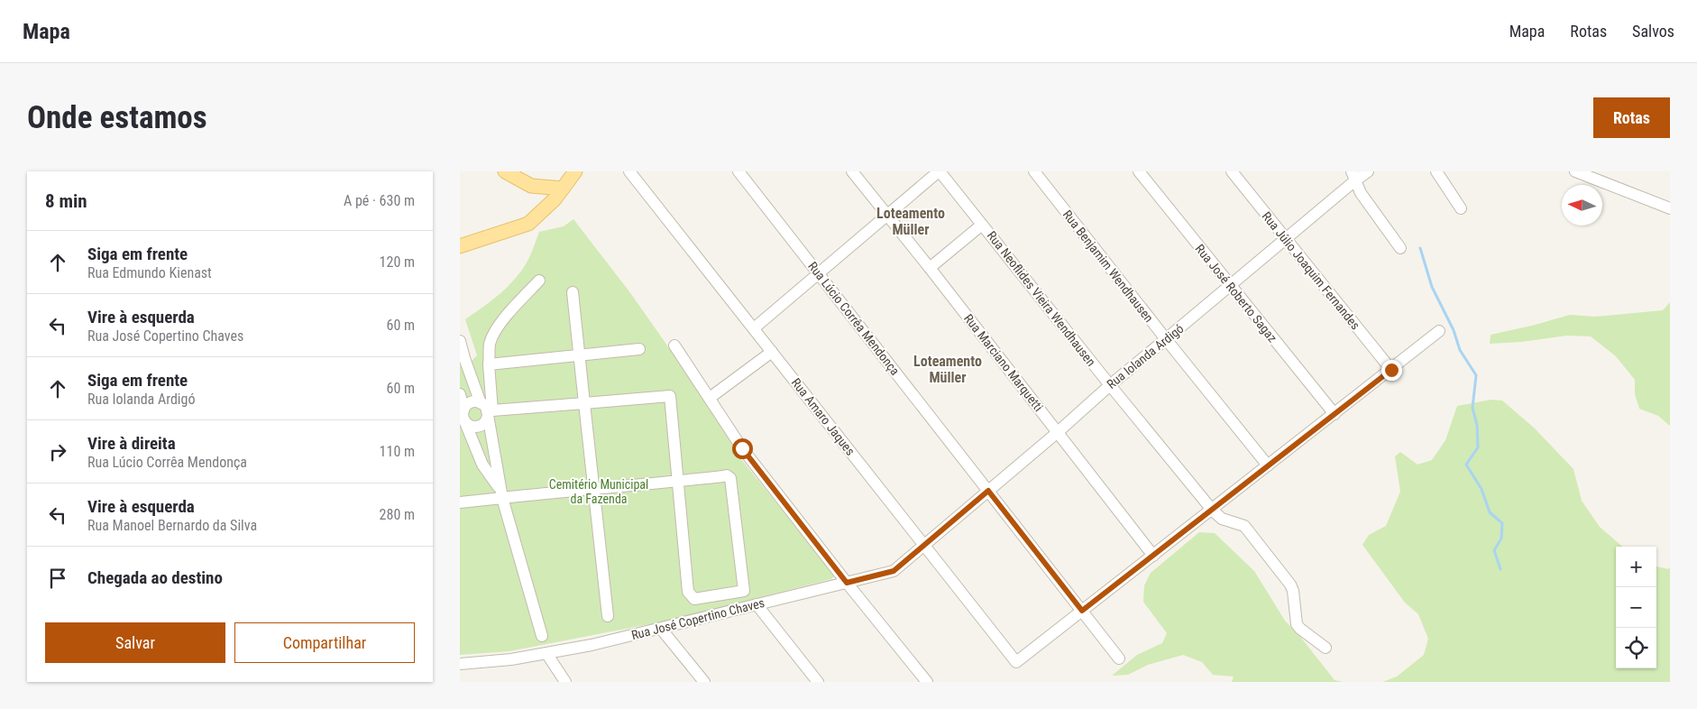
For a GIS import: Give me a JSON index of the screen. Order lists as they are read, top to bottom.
{
  "streets": {
    "street": [
      "Rua Benjamim Wendhausen",
      "Rua Júlio Joaquim Fernandes",
      "Rua José Roberto Sagaz",
      "Rua Neoflides Vieira Wendhausen",
      "Rua Lúcio Corrêa Mendonça",
      "Rua Iolanda Ardigó",
      "Rua Marciano Marquetti",
      "Rua Amaro Jaques",
      "Rua José Copertino Chaves"
    ]
  },
  "crossings": [
    ["Rua Benjamim Wendhausen", "Rua Iolanda Ardigó"],
    ["Rua Júlio Joaquim Fernandes", "Rua Iolanda Ardigó"],
    ["Rua José Roberto Sagaz", "Rua Iolanda Ardigó"],
    ["Rua Neoflides Vieira Wendhausen", "Rua Iolanda Ardigó"],
    ["Rua Lúcio Corrêa Mendonça", "Rua Iolanda Ardigó"],
    ["Rua Lúcio Corrêa Mendonça", "Rua Amaro Jaques"],
    ["Rua Iolanda Ardigó", "Rua Marciano Marquetti"],
    ["Rua Iolanda Ardigó", "Rua Amaro Jaques"],
    ["Rua Iolanda Ardigó", "Rua José Copertino Chaves"],
    ["Rua Amaro Jaques", "Rua José Copertino Chaves"]
  ],
  "districts": ["Loteamento Müller", "Loteamento Müller"],
  "parks": ["Cemitério Municipal da Fazenda"],
  "north": "left",
  "page": {
    "header": "Mapa",
    "nav": ["Mapa", "Rotas", "Salvos"],
    "buttons": [
      "Rotas",
      ["Salvar", "Compartilhar"]
    ],
    "title": "Onde estamos",
    "heading": ["8 min", "A pé · 630 m"],
    "list": [
      ["Siga em frente", "Rua Edmundo Kienast", "120 m"],
      ["Vire à esquerda", "Rua José Copertino Chaves", "60 m"],
      ["Siga em frente", "Rua Iolanda Ardigó", "60 m"],
      ["Vire à direita", "Rua Lúcio Corrêa Mendonça", "110 m"],
      ["Vire à esquerda", "Rua Manoel Bernardo da Silva", "280 m"],
      "Chegada ao destino"
    ],
    "map_buttons": ["+", "−"]
  }
}
